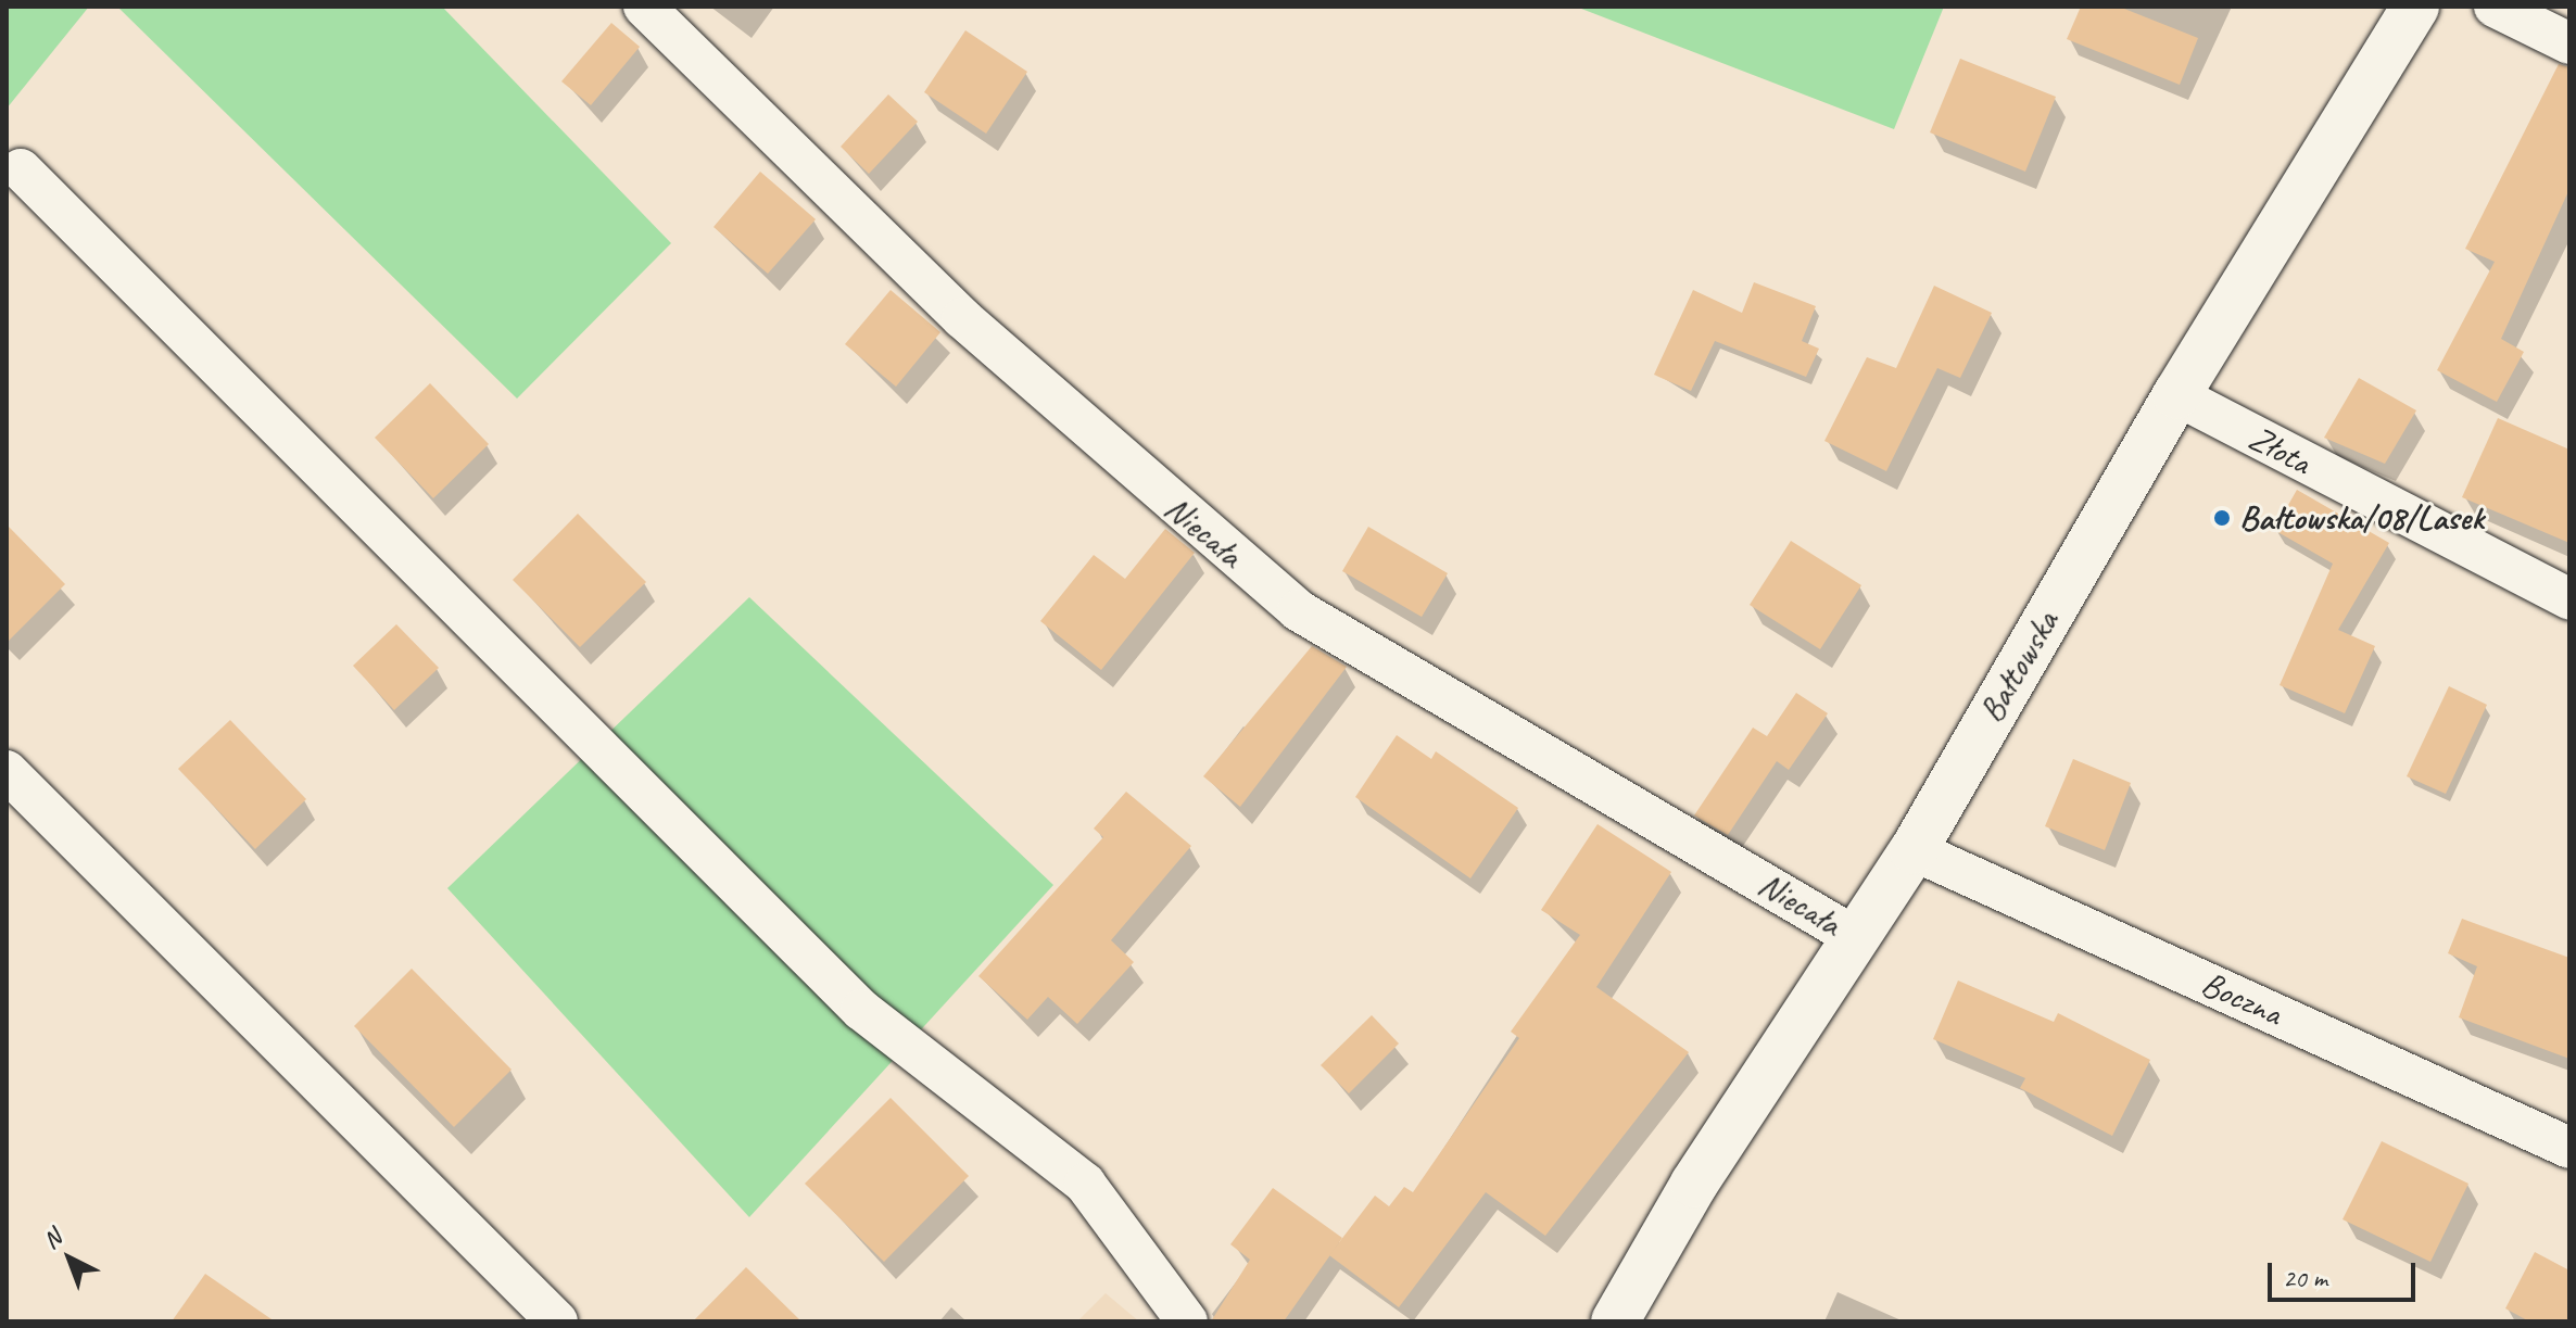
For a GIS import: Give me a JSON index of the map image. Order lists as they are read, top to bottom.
{
  "streets": {
    "main road": ["Bałtowska"],
    "street": ["Złota", "Niecała", "Boczna"]
  },
  "crossings": [
    ["Złota", "Bałtowska"],
    ["Niecała", "Bałtowska"],
    ["Bałtowska", "Boczna"]
  ],
  "places": ["Bałtowska/08/Lasek"],
  "scale_bar": "20 m",
  "north": "top left"
}
